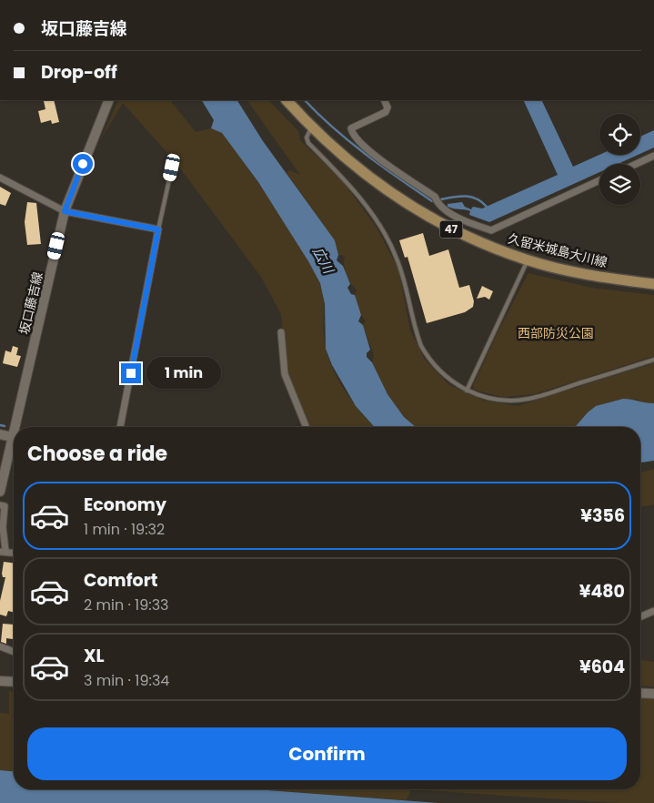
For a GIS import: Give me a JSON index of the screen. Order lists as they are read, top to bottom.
{
  "streets": {
    "main road": ["47", "久留米城島大川線", "坂口藤吉線"]
  },
  "water": ["広川"],
  "parks": ["西部防災公園"],
  "page": {
    "banner": ["坂口藤吉線", "Drop-off"],
    "bubble": "1 min",
    "heading": "Choose a ride",
    "list": [
      {
        "name": "Economy",
        "note": "1 min · 19:32",
        "value": "¥356"
      },
      {
        "name": "Comfort",
        "note": "2 min · 19:33",
        "value": "¥480"
      },
      {
        "name": "XL",
        "note": "3 min · 19:34",
        "value": "¥604"
      }
    ],
    "buttons": "Confirm"
  }
}
